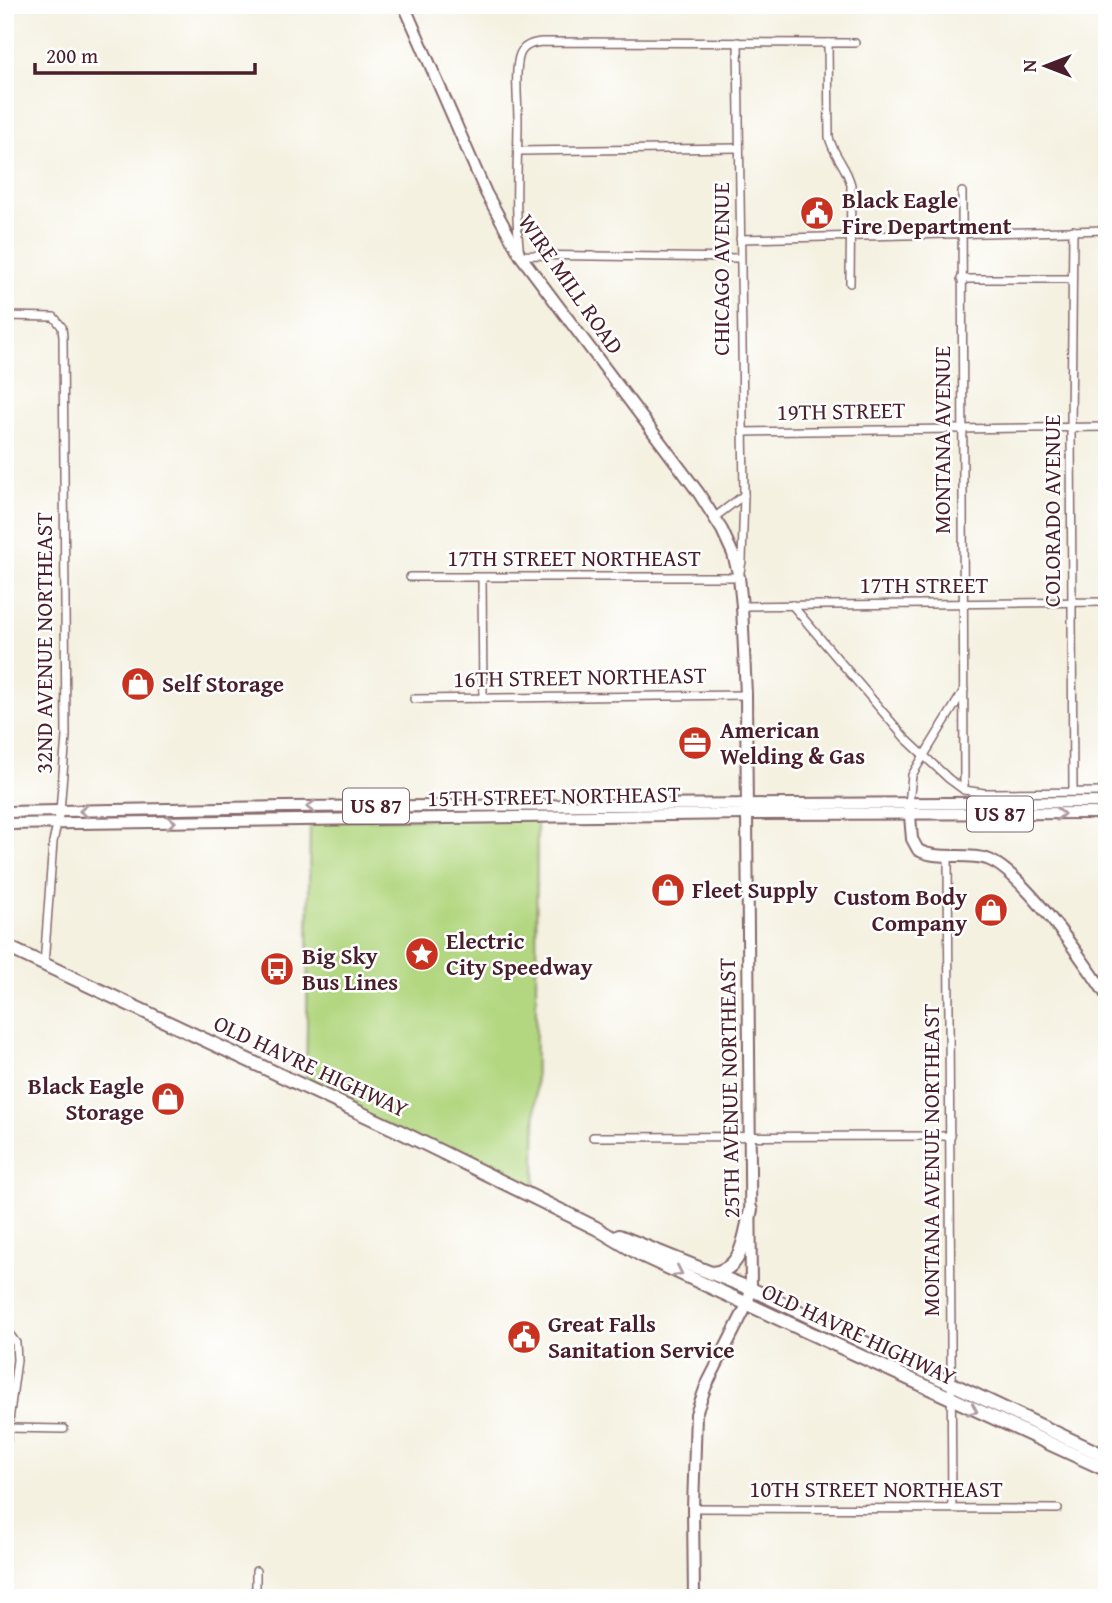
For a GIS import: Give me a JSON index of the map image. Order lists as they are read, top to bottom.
{
  "streets": {
    "highway": ["OLD HAVRE HIGHWAY"],
    "main road": [
      "WIRE MILL ROAD",
      "15TH STREET NORTHEAST",
      "US 87",
      "25TH AVENUE NORTHEAST"
    ],
    "street": [
      "CHICAGO AVENUE",
      "19TH STREET",
      "MONTANA AVENUE",
      "COLORADO AVENUE",
      "17TH STREET NORTHEAST",
      "17TH STREET",
      "32ND AVENUE NORTHEAST",
      "16TH STREET NORTHEAST",
      "MONTANA AVENUE NORTHEAST",
      "10TH STREET NORTHEAST"
    ]
  },
  "crossings": [
    ["CHICAGO AVENUE", "WIRE MILL ROAD"],
    ["CHICAGO AVENUE", "19TH STREET"],
    ["CHICAGO AVENUE", "17TH STREET NORTHEAST"],
    ["CHICAGO AVENUE", "25TH AVENUE NORTHEAST"],
    ["WIRE MILL ROAD", "17TH STREET NORTHEAST"],
    ["WIRE MILL ROAD", "25TH AVENUE NORTHEAST"],
    ["19TH STREET", "MONTANA AVENUE"],
    ["19TH STREET", "COLORADO AVENUE"],
    ["MONTANA AVENUE", "17TH STREET"],
    ["COLORADO AVENUE", "17TH STREET"],
    ["17TH STREET NORTHEAST", "25TH AVENUE NORTHEAST"],
    ["17TH STREET", "25TH AVENUE NORTHEAST"],
    ["32ND AVENUE NORTHEAST", "15TH STREET NORTHEAST"],
    ["32ND AVENUE NORTHEAST", "OLD HAVRE HIGHWAY"],
    ["16TH STREET NORTHEAST", "25TH AVENUE NORTHEAST"],
    ["15TH STREET NORTHEAST", "US 87"],
    ["15TH STREET NORTHEAST", "25TH AVENUE NORTHEAST"],
    ["OLD HAVRE HIGHWAY", "25TH AVENUE NORTHEAST"],
    ["OLD HAVRE HIGHWAY", "MONTANA AVENUE NORTHEAST"],
    ["25TH AVENUE NORTHEAST", "10TH STREET NORTHEAST"],
    ["MONTANA AVENUE NORTHEAST", "10TH STREET NORTHEAST"]
  ],
  "places": {
    "public building": ["Black Eagle Fire Department", "Great Falls Sanitation Service"],
    "shop": [
      "Self Storage",
      "Fleet Supply",
      "Custom Body Company",
      "Black Eagle Storage"
    ],
    "office": ["American Welding & Gas"],
    "place": ["Electric City Speedway"],
    "bus stop": ["Big Sky Bus Lines"]
  },
  "scale_bar": "200 m",
  "north": "left"
}
